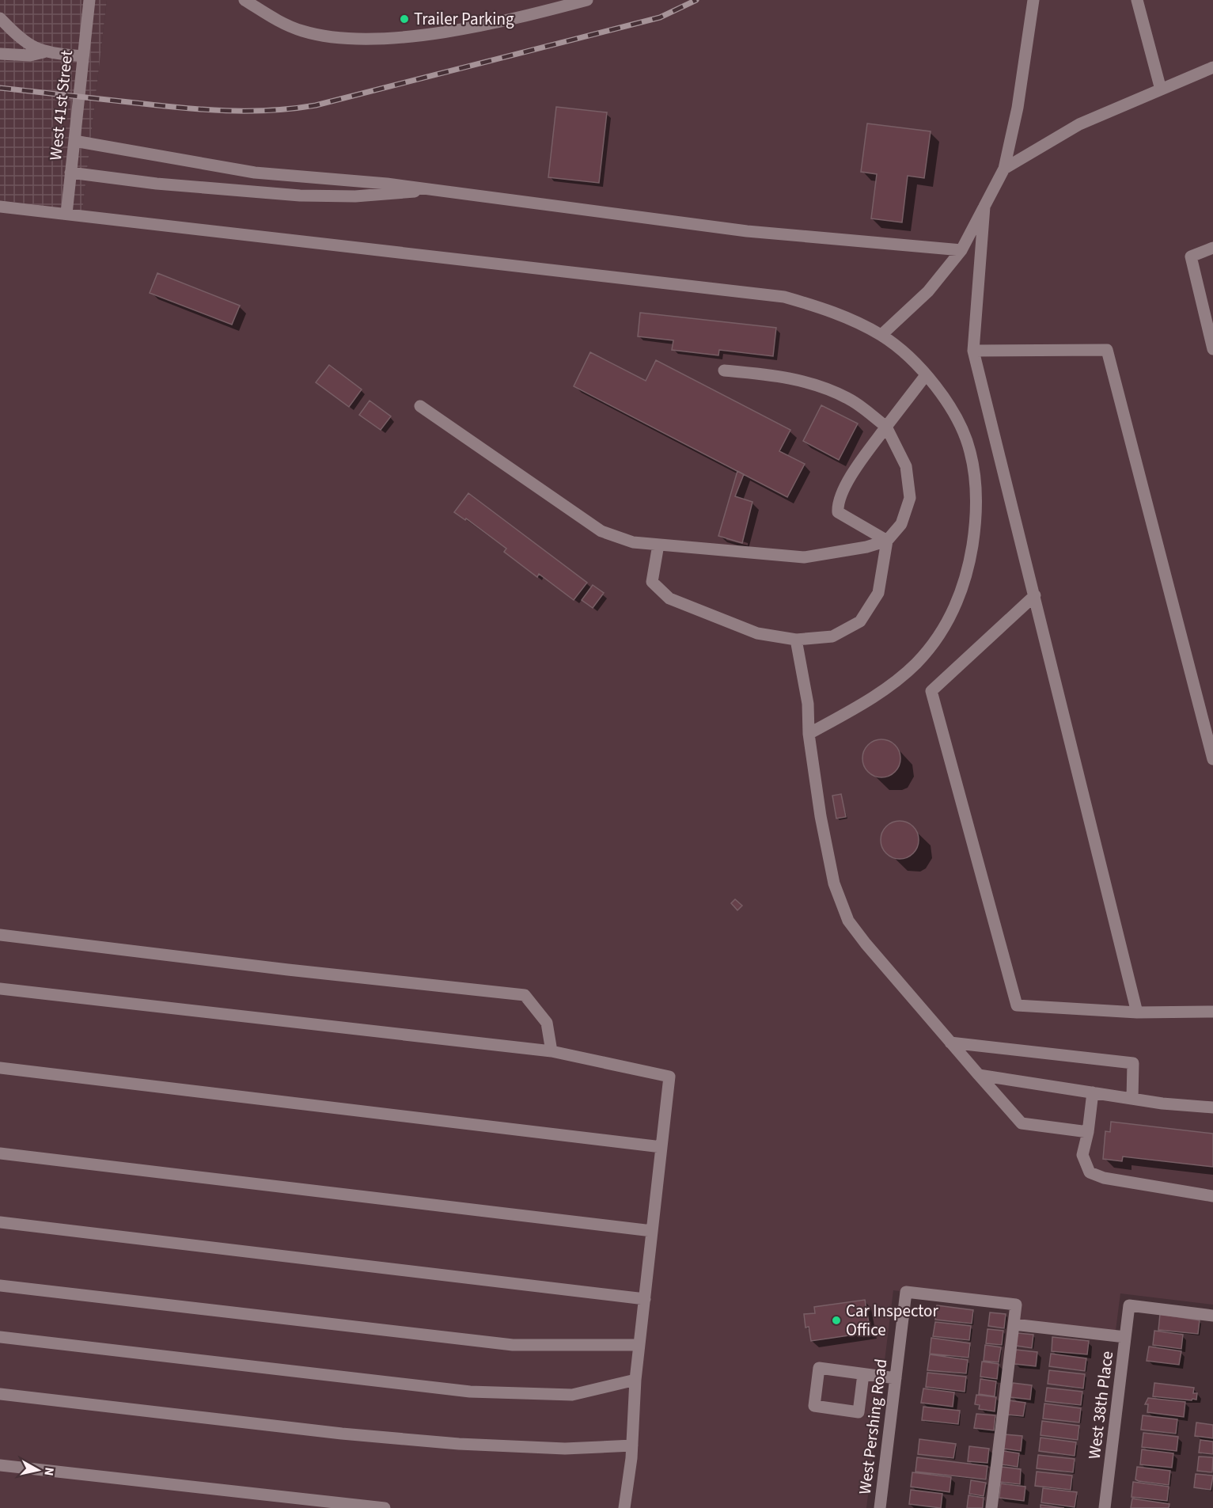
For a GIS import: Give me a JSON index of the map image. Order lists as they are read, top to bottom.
{
  "streets": {
    "street": ["West 41st Street", "West 38th Place", "West Pershing Road"]
  },
  "places": ["Trailer Parking", "Car Inspector Office"],
  "north": "right"
}
